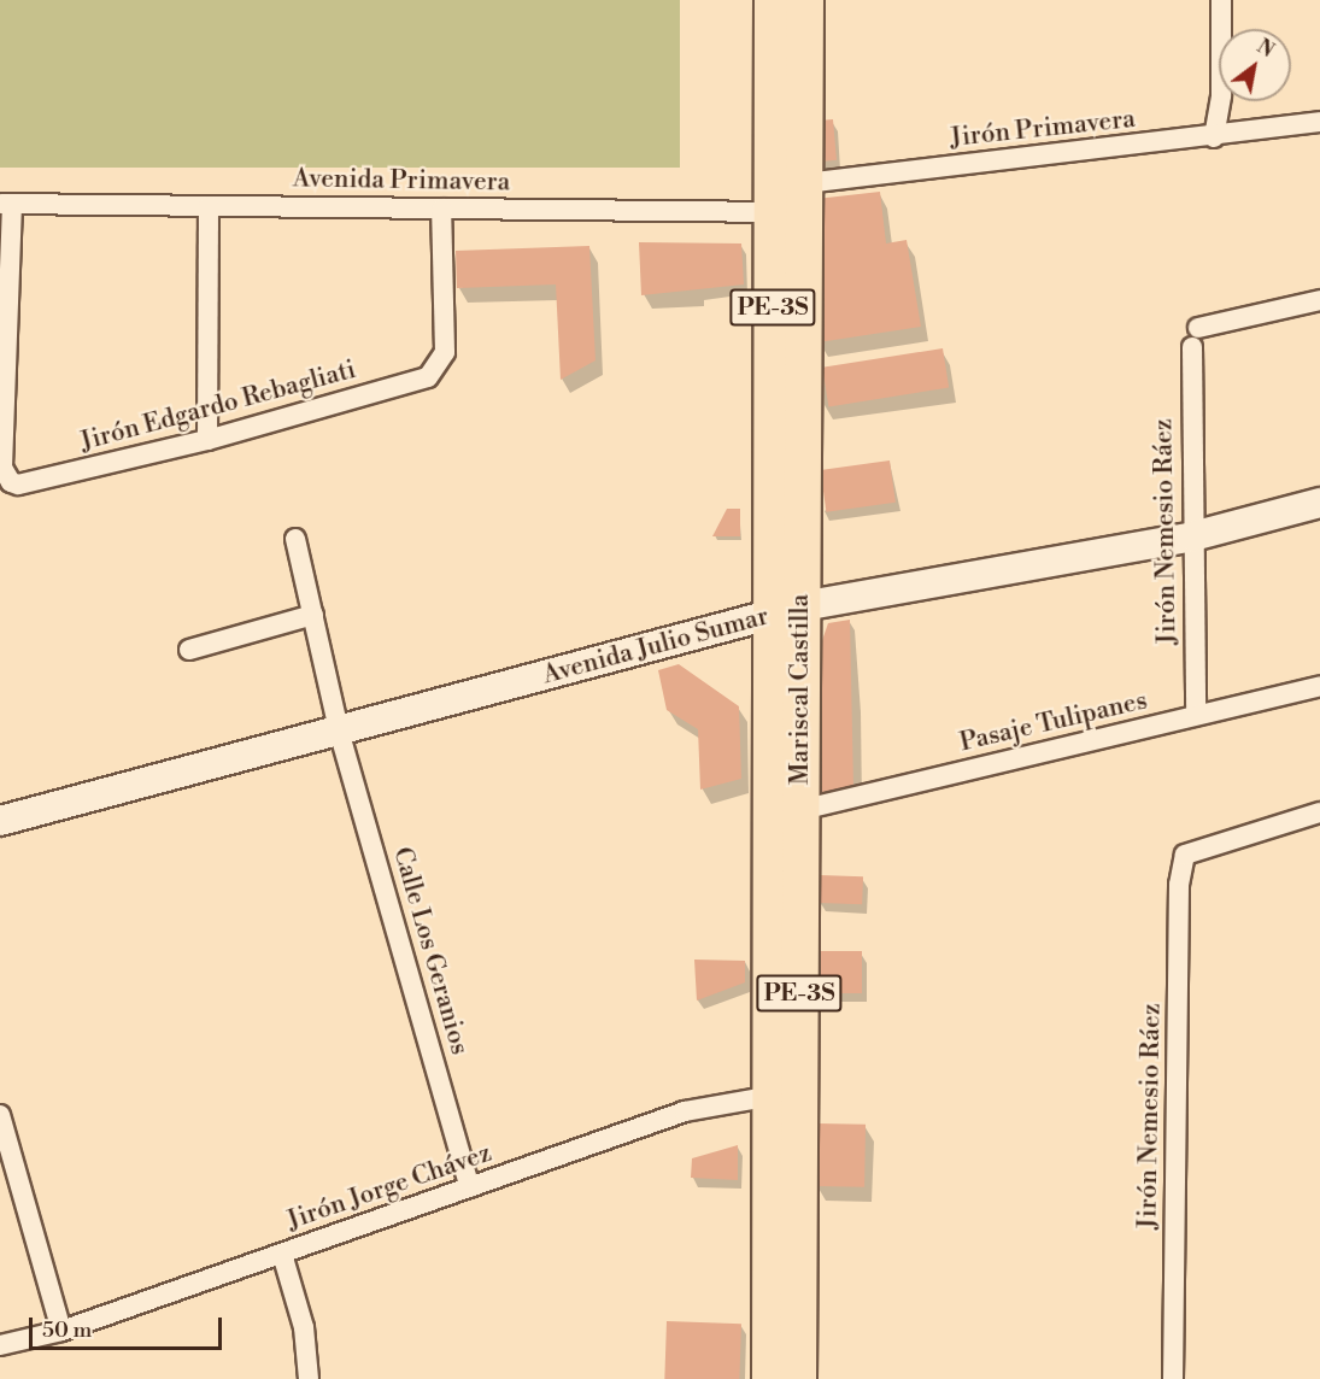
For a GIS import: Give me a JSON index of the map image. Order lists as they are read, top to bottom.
{
  "streets": {
    "highway": ["PE-3S", "Mariscal Castilla"],
    "street": [
      "Jirón Primavera",
      "Avenida Primavera",
      "Jirón Edgardo Rebagliati",
      "Jirón Nemesio Ráez",
      "Avenida Julio Sumar",
      "Pasaje Tulipanes",
      "Calle Los Geranios",
      "Jirón Jorge Chávez"
    ]
  },
  "crossings": [
    ["Jirón Primavera", "Avenida Primavera"],
    ["Jirón Primavera", "PE-3S"],
    ["Avenida Primavera", "PE-3S"],
    ["Avenida Primavera", "Jirón Edgardo Rebagliati"],
    ["PE-3S", "Avenida Julio Sumar"],
    ["PE-3S", "Mariscal Castilla"],
    ["Jirón Nemesio Ráez", "Avenida Julio Sumar"],
    ["Jirón Nemesio Ráez", "Pasaje Tulipanes"],
    ["Avenida Julio Sumar", "Mariscal Castilla"],
    ["Avenida Julio Sumar", "Calle Los Geranios"],
    ["Mariscal Castilla", "Pasaje Tulipanes"],
    ["Mariscal Castilla", "Jirón Jorge Chávez"],
    ["Calle Los Geranios", "Jirón Jorge Chávez"]
  ],
  "scale_bar": "50 m",
  "north": "top right"
}
